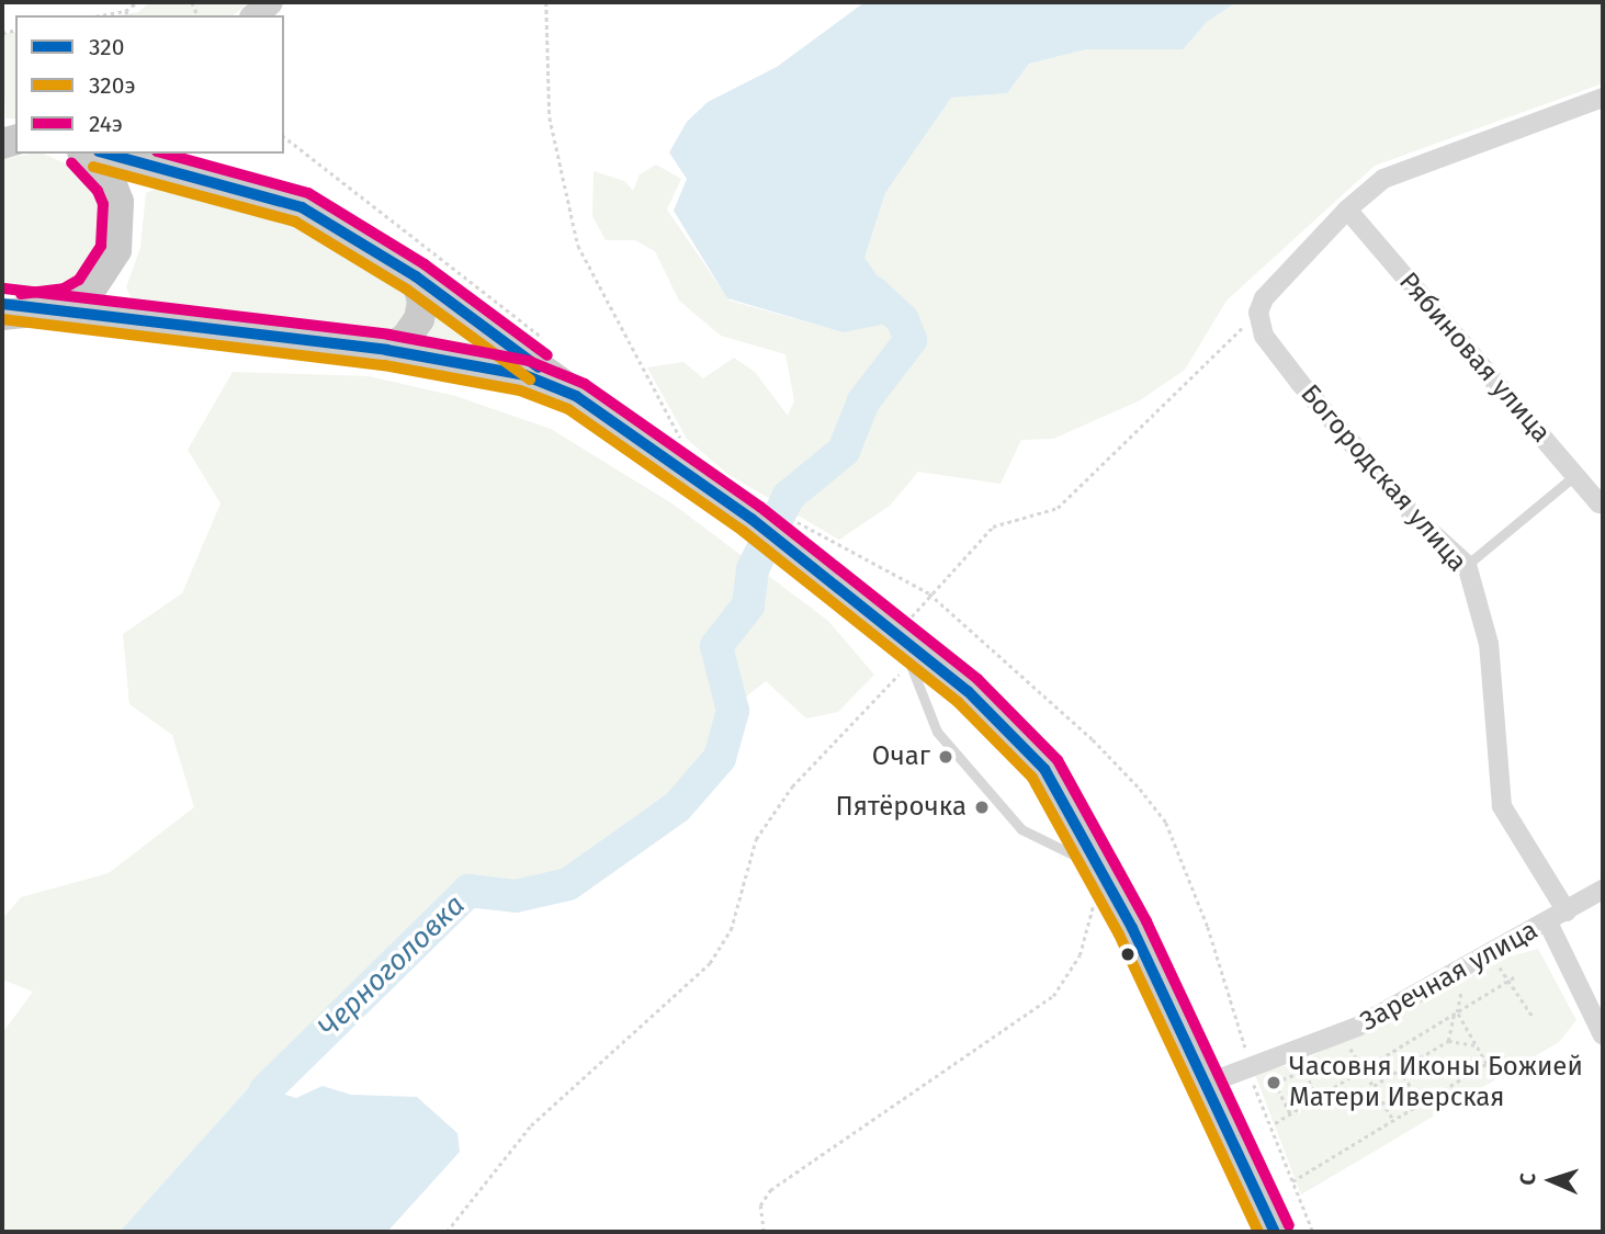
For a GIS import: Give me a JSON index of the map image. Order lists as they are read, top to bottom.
{
  "streets": {
    "street": ["Рябиновая улица", "Богородская улица", "Заречная улица"]
  },
  "crossings": [
    ["Богородская улица", "Заречная улица"]
  ],
  "water": ["Черноголовка"],
  "places": ["Очаг", "Пятёрочка", "Часовня Иконы Божией Матери Иверская"],
  "lines": ["transit line 320", "transit line 24э", "transit line 320э"],
  "legend": ["320", "320э", "24э"],
  "north": "left"
}
